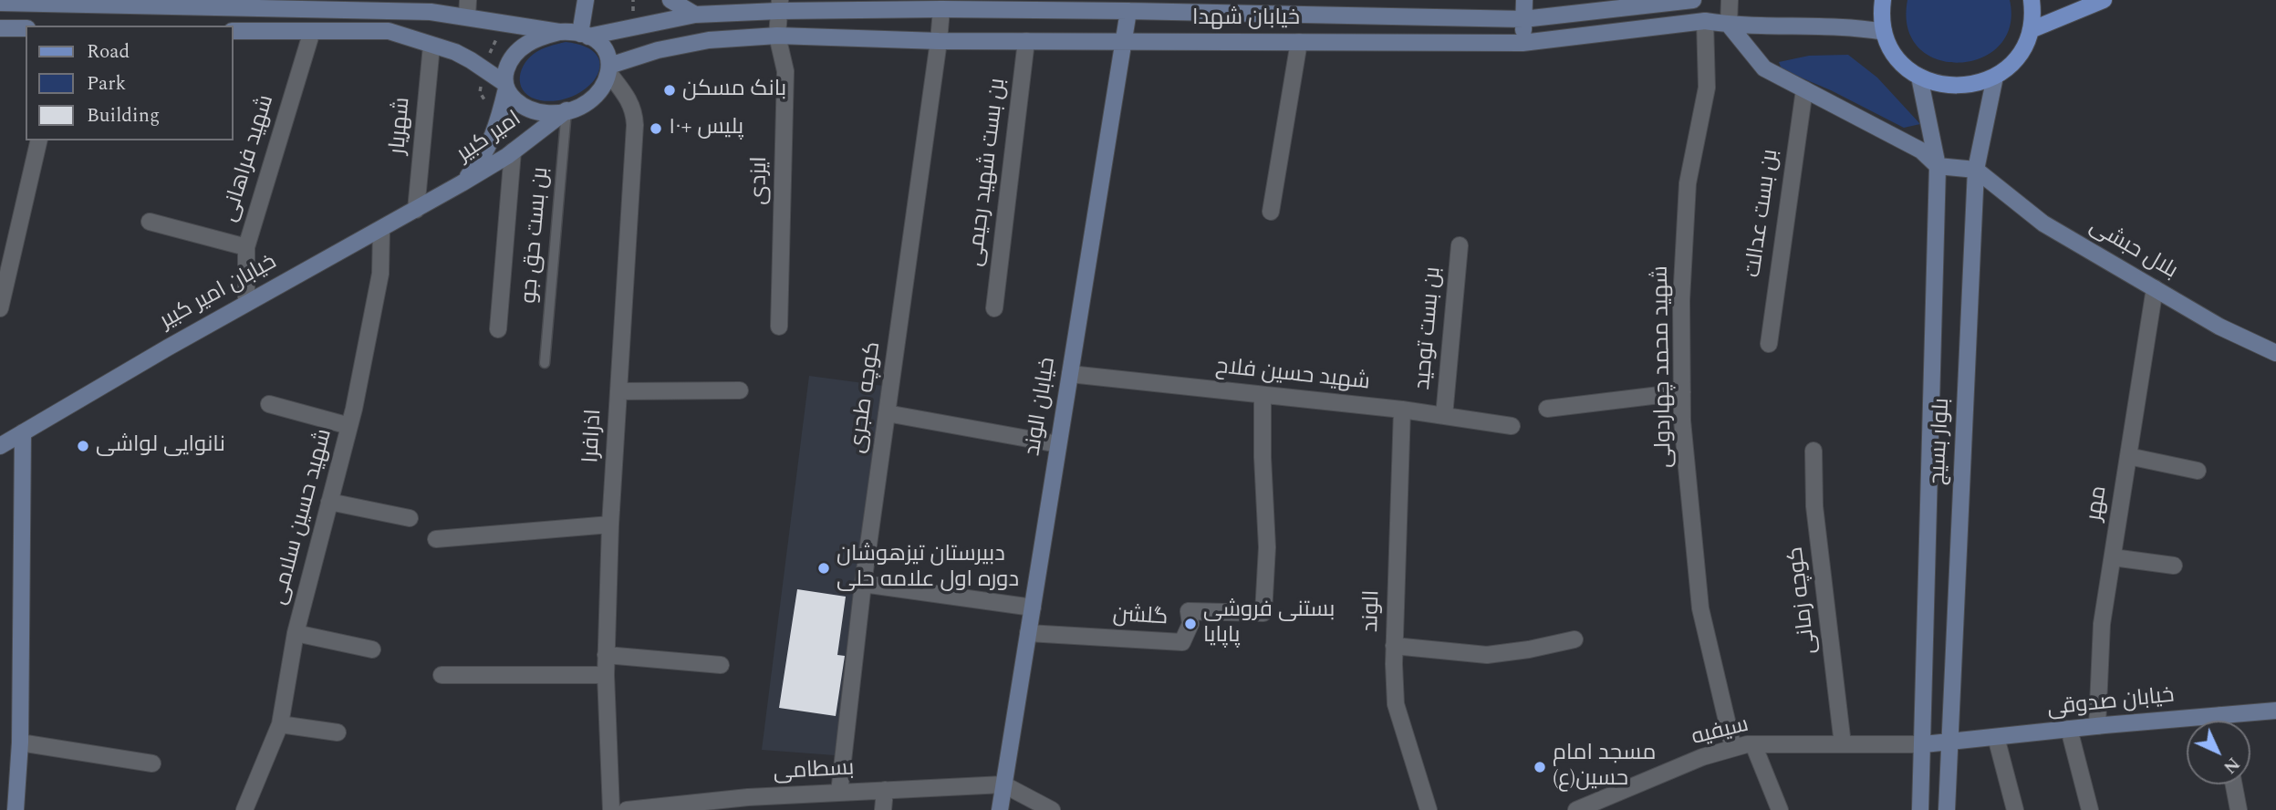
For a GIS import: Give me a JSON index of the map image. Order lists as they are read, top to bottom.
{
  "streets": {
    "main road": [
      "خیابان شهدا",
      "امیر کبیر",
      "بلال حبشی",
      "خیابان امیر کبیر",
      "خیابان الوند",
      "بلوار بسیج",
      "خیابان صدوقی"
    ],
    "street": [
      "شهریار",
      "شهید فراهانی",
      "بن بست شهید رحیمی",
      "ایزدی",
      "بن بست عدالت",
      "بن بست توحید",
      "شهید محمد چهاردولی",
      "شهید حسین فلاح",
      "کوچه طجری",
      "اذرافرا",
      "مهر",
      "شهید حسین سلامی",
      "کوچه زمانی",
      "الوند",
      "گلشن",
      "سیفیه",
      "بسطامی"
    ],
    "lane": ["بن بست حق جو"]
  },
  "crossings": [
    ["خیابان شهدا", "امیر کبیر"],
    ["خیابان شهدا", "بن بست شهید رحیمی"],
    ["خیابان شهدا", "ایزدی"],
    ["خیابان شهدا", "بن بست حق جو"],
    ["خیابان شهدا", "شهید محمد چهاردولی"],
    ["خیابان شهدا", "کوچه طجری"],
    ["خیابان شهدا", "خیابان الوند"],
    ["خیابان شهدا", "اذرافرا"],
    ["شهریار", "خیابان امیر کبیر"],
    ["امیر کبیر", "بن بست حق جو"],
    ["امیر کبیر", "خیابان امیر کبیر"],
    ["امیر کبیر", "اذرافرا"],
    ["شهید فراهانی", "خیابان امیر کبیر"],
    ["بن بست حق جو", "اذرافرا"],
    ["بلال حبشی", "بلوار بسیج"],
    ["بلال حبشی", "مهر"],
    ["خیابان امیر کبیر", "شهید حسین سلامی"],
    ["بن بست توحید", "شهید حسین فلاح"],
    ["شهید محمد چهاردولی", "سیفیه"],
    ["شهید حسین فلاح", "خیابان الوند"],
    ["شهید حسین فلاح", "الوند"],
    ["شهید حسین فلاح", "گلشن"],
    ["کوچه طجری", "بسطامی"],
    ["خیابان الوند", "گلشن"],
    ["خیابان الوند", "بسطامی"],
    ["بلوار بسیج", "خیابان صدوقی"],
    ["بلوار بسیج", "سیفیه"],
    ["مهر", "خیابان صدوقی"],
    ["کوچه زمانی", "سیفیه"],
    ["خیابان صدوقی", "سیفیه"]
  ],
  "places": [
    "بانک مسکن",
    "پلیس +۱۰",
    "نانوایی لواشی",
    "دبیرستان تیزهوشان دوره اول علامه حلی",
    "بستنی فروشی پاپایا",
    "مسجد امام حسین(ع)"
  ],
  "legend": ["Road", "Park", "Building"],
  "north": "bottom right"
}
